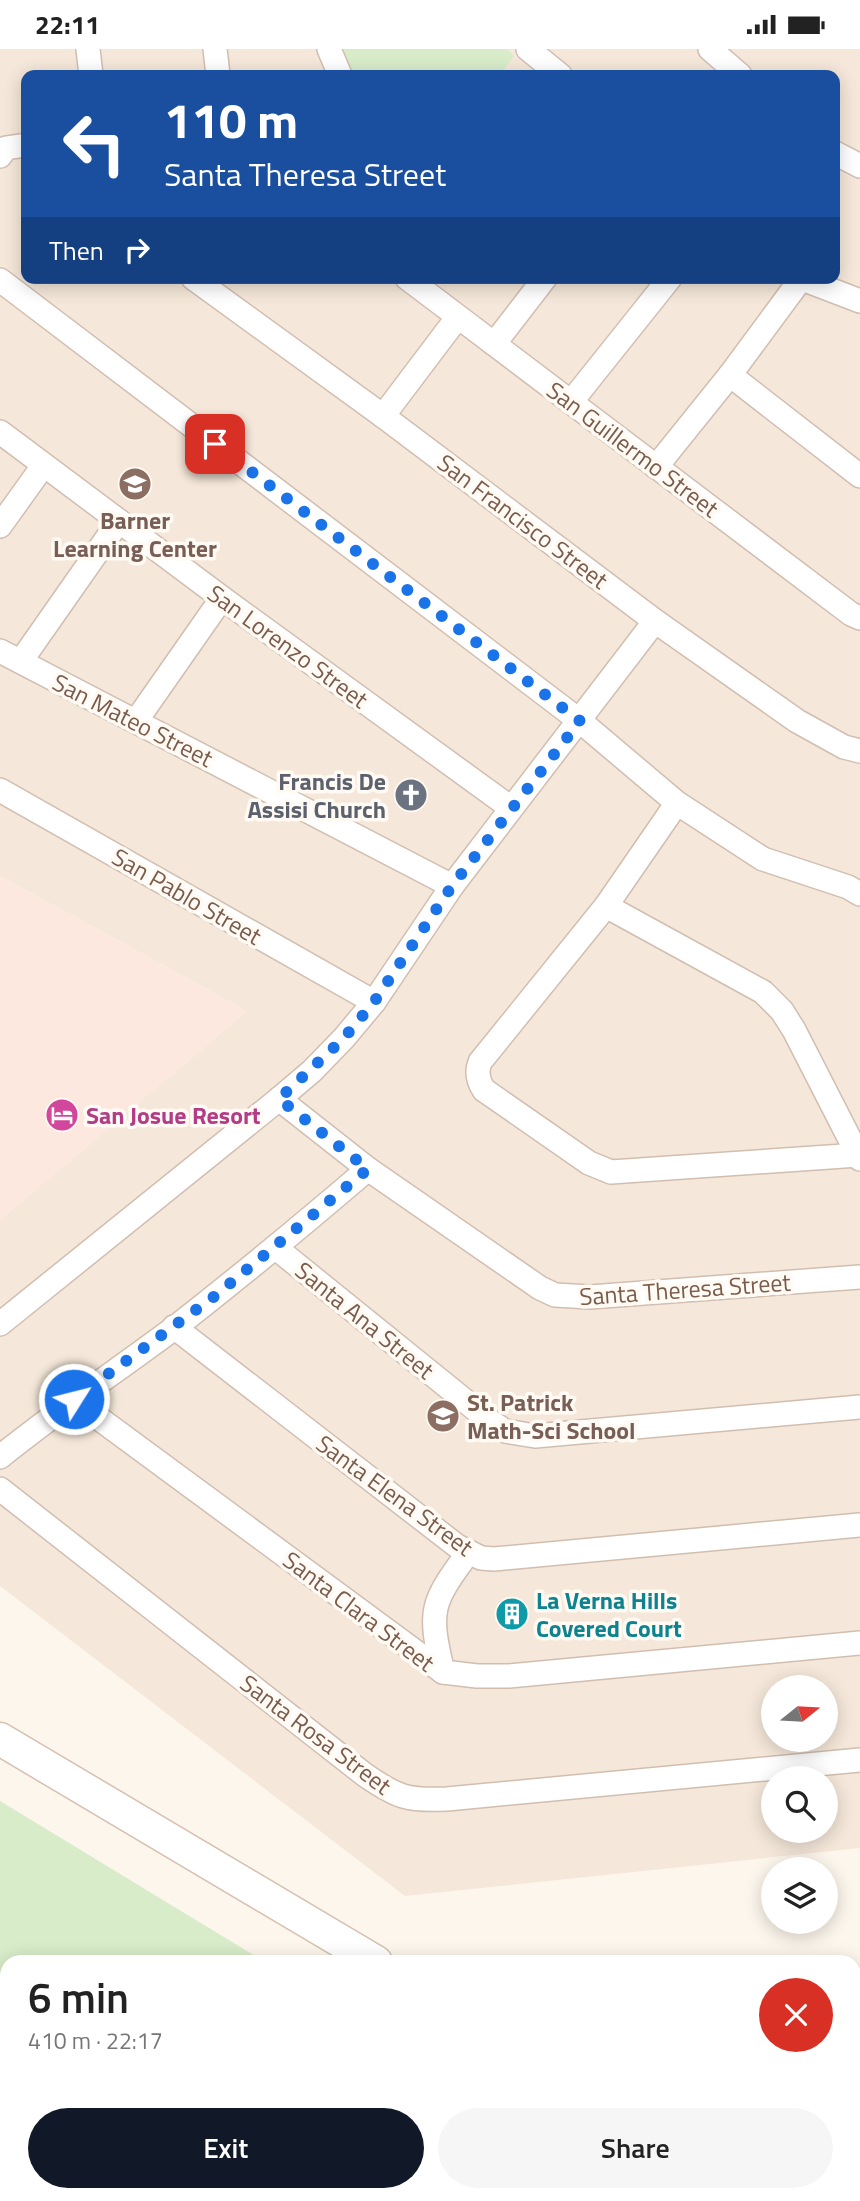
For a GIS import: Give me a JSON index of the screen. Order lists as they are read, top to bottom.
{
  "streets": {
    "street": [
      "San Guillermo Street",
      "San Francisco Street",
      "San Lorenzo Street",
      "San Mateo Street",
      "San Pablo Street",
      "Santa Theresa Street",
      "Santa Ana Street",
      "Santa Elena Street",
      "Santa Clara Street",
      "Santa Rosa Street"
    ]
  },
  "places": {
    "school or university": ["Barner Learning Center", "St. Patrick Math-Sci School"],
    "church": ["Francis De Assisi Church"],
    "hotel": ["San Josue Resort"],
    "building": ["La Verna Hills Covered Court"]
  },
  "north": "right",
  "page": {
    "status": "22:11",
    "turn": ["110 m", "Santa Theresa Street"],
    "then": "Then",
    "heading": ["6 min", "410 m · 22:17"],
    "buttons": ["Exit", "Share"]
  }
}
